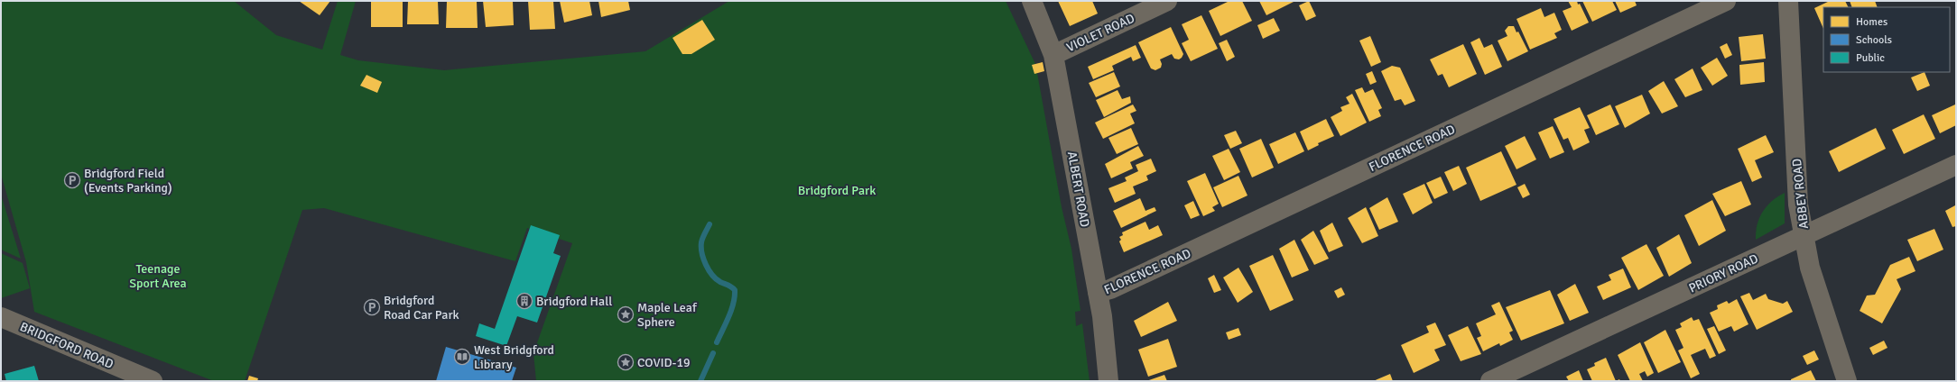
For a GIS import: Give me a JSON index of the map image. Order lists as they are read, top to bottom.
{
  "streets": {
    "street": [
      "VIOLET ROAD",
      "FLORENCE ROAD",
      "ALBERT ROAD",
      "ABBEY ROAD",
      "PRIORY ROAD",
      "BRIDGFORD ROAD"
    ]
  },
  "crossings": [
    ["VIOLET ROAD", "ALBERT ROAD"],
    ["FLORENCE ROAD", "ALBERT ROAD"],
    ["ABBEY ROAD", "PRIORY ROAD"]
  ],
  "parks": ["Bridgford Park", "Teenage Sport Area"],
  "places": {
    "parking": ["Bridgford Field (Events Parking)", "Bridgford Road Car Park"],
    "building": ["Bridgford Hall"],
    "place": ["Maple Leaf Sphere", "COVID-19"],
    "library": ["West Bridgford Library"]
  },
  "legend": ["Homes", "Schools", "Public"]
}
